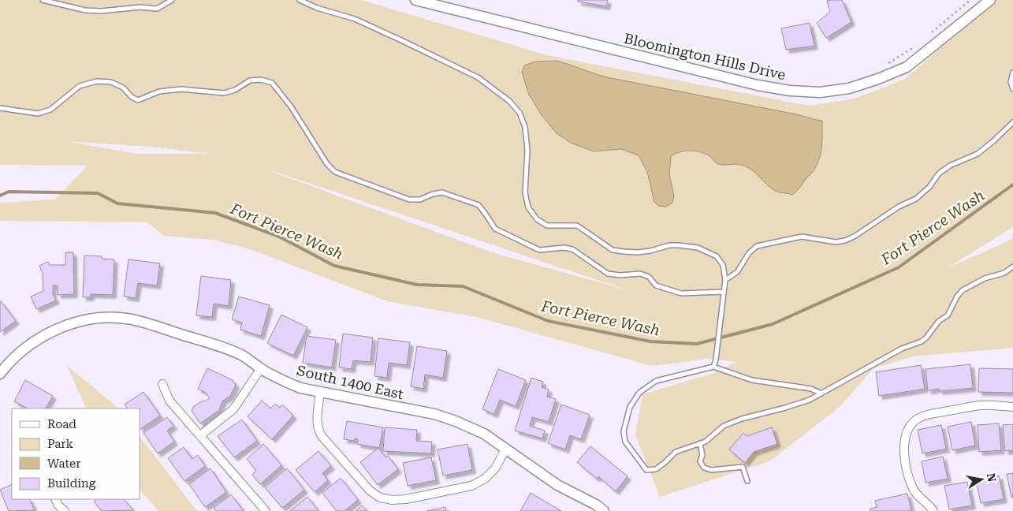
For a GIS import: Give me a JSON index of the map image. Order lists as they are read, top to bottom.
{
  "streets": {
    "street": ["Bloomington Hills Drive", "South 1400 East"]
  },
  "water": ["Fort Pierce Wash"],
  "legend": [
    "Road",
    "Park",
    "Water",
    "Building"
  ],
  "north": "right"
}
